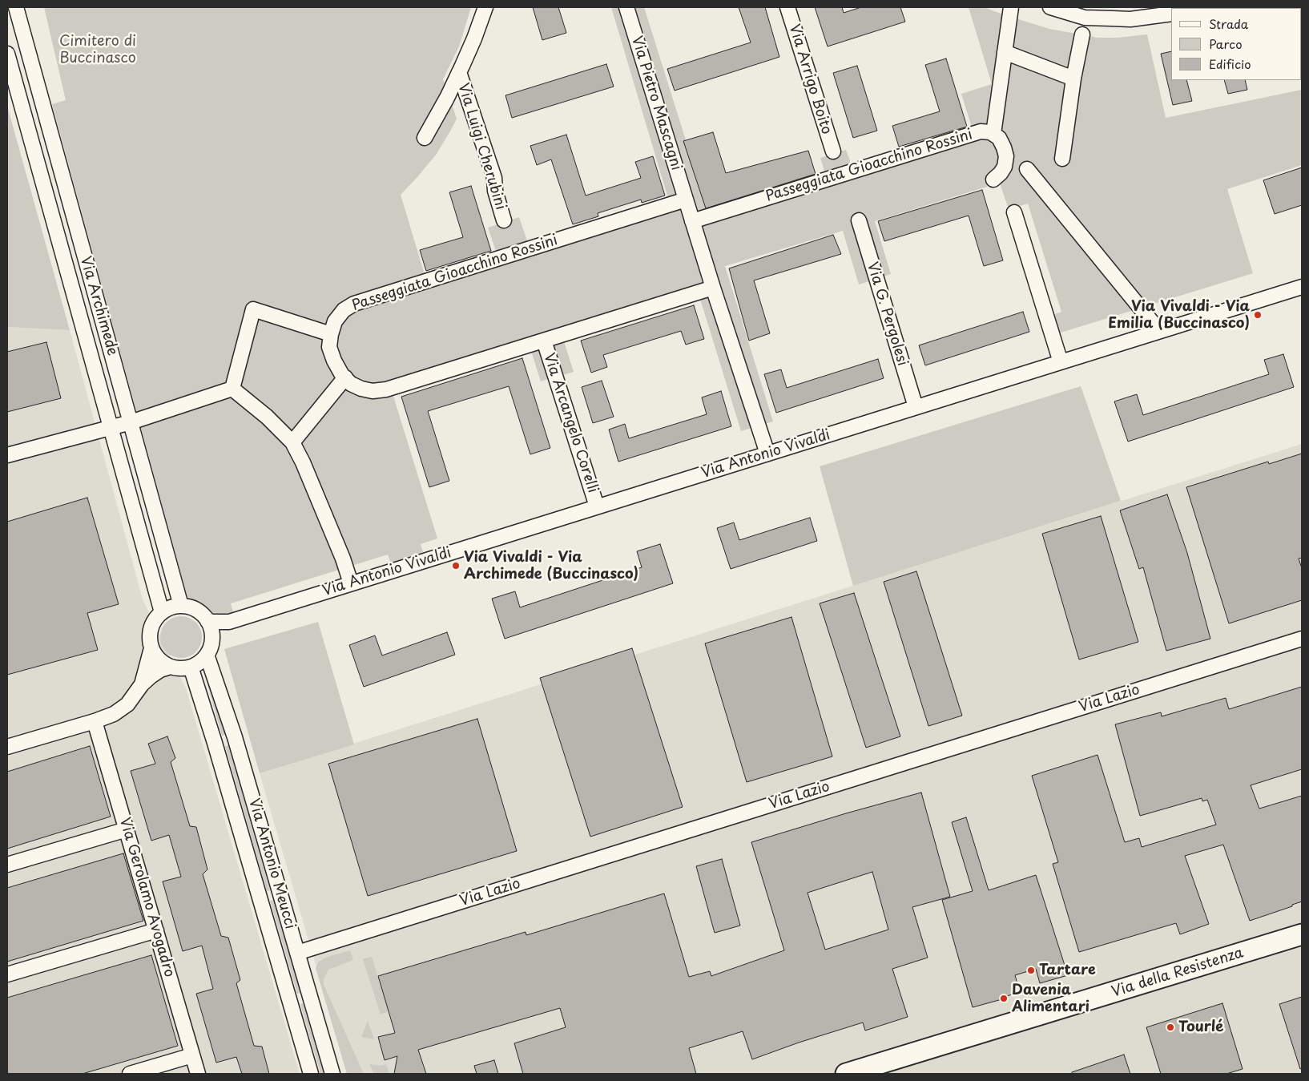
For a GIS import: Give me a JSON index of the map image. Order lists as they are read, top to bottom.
{
  "streets": {
    "street": [
      "Via Arrigo Boito",
      "Via Pietro Mascagni",
      "Via Luigi Cherubini",
      "Passeggiata Gioacchino Rossini",
      "Via Archimede",
      "Via G. Pergolesi",
      "Via Arcangelo Corelli",
      "Via Antonio Vivaldi",
      "Via Lazio",
      "Via Antonio Meucci",
      "Via Gerolamo Avogadro",
      "Via della Resistenza"
    ]
  },
  "crossings": [
    ["Via Pietro Mascagni", "Passeggiata Gioacchino Rossini"],
    ["Passeggiata Gioacchino Rossini", "Via Arcangelo Corelli"],
    ["Via Archimede", "Via Antonio Vivaldi"],
    ["Via Archimede", "Via Antonio Meucci"],
    ["Via G. Pergolesi", "Via Antonio Vivaldi"],
    ["Via Arcangelo Corelli", "Via Antonio Vivaldi"],
    ["Via Antonio Vivaldi", "Via Antonio Meucci"],
    ["Via Lazio", "Via Antonio Meucci"]
  ],
  "parks": ["Cimitero di Buccinasco"],
  "places": [
    "Via Vivaldi - Via Emilia (Buccinasco)",
    "Via Vivaldi - Via Archimede (Buccinasco)",
    "Tartare",
    "Davenia Alimentari",
    "Tourlé"
  ],
  "legend": ["Strada", "Parco", "Edificio"]
}
